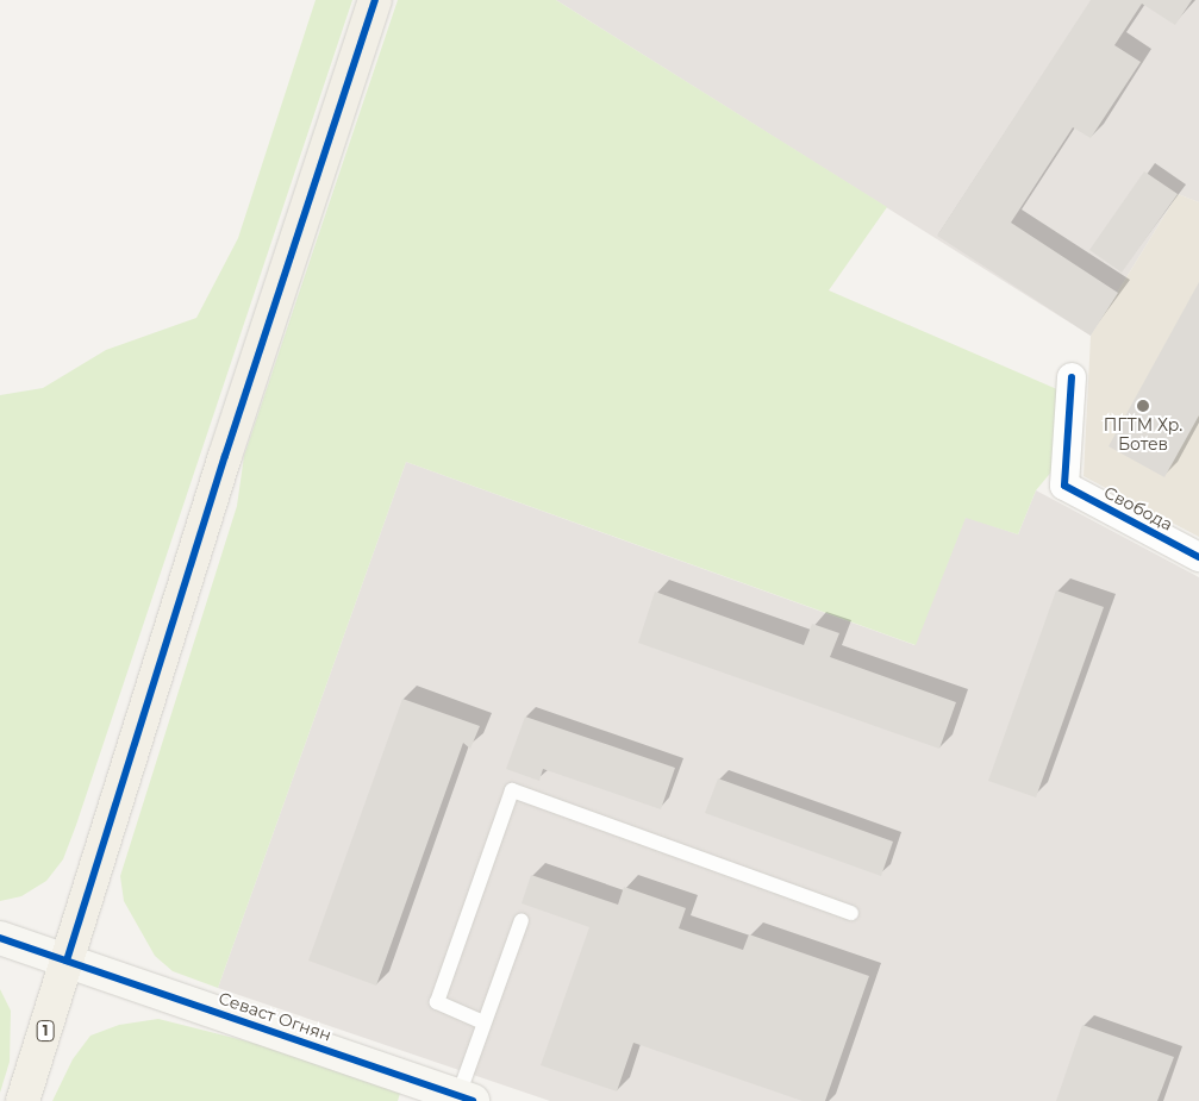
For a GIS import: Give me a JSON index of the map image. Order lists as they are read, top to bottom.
{
  "streets": {
    "main road": ["1"],
    "street": ["Свобода", "Севаст Огнян"]
  },
  "crossings": [
    ["Севаст Огнян", "1"]
  ],
  "places": ["ПГТМ Хр. Ботев"]
}
